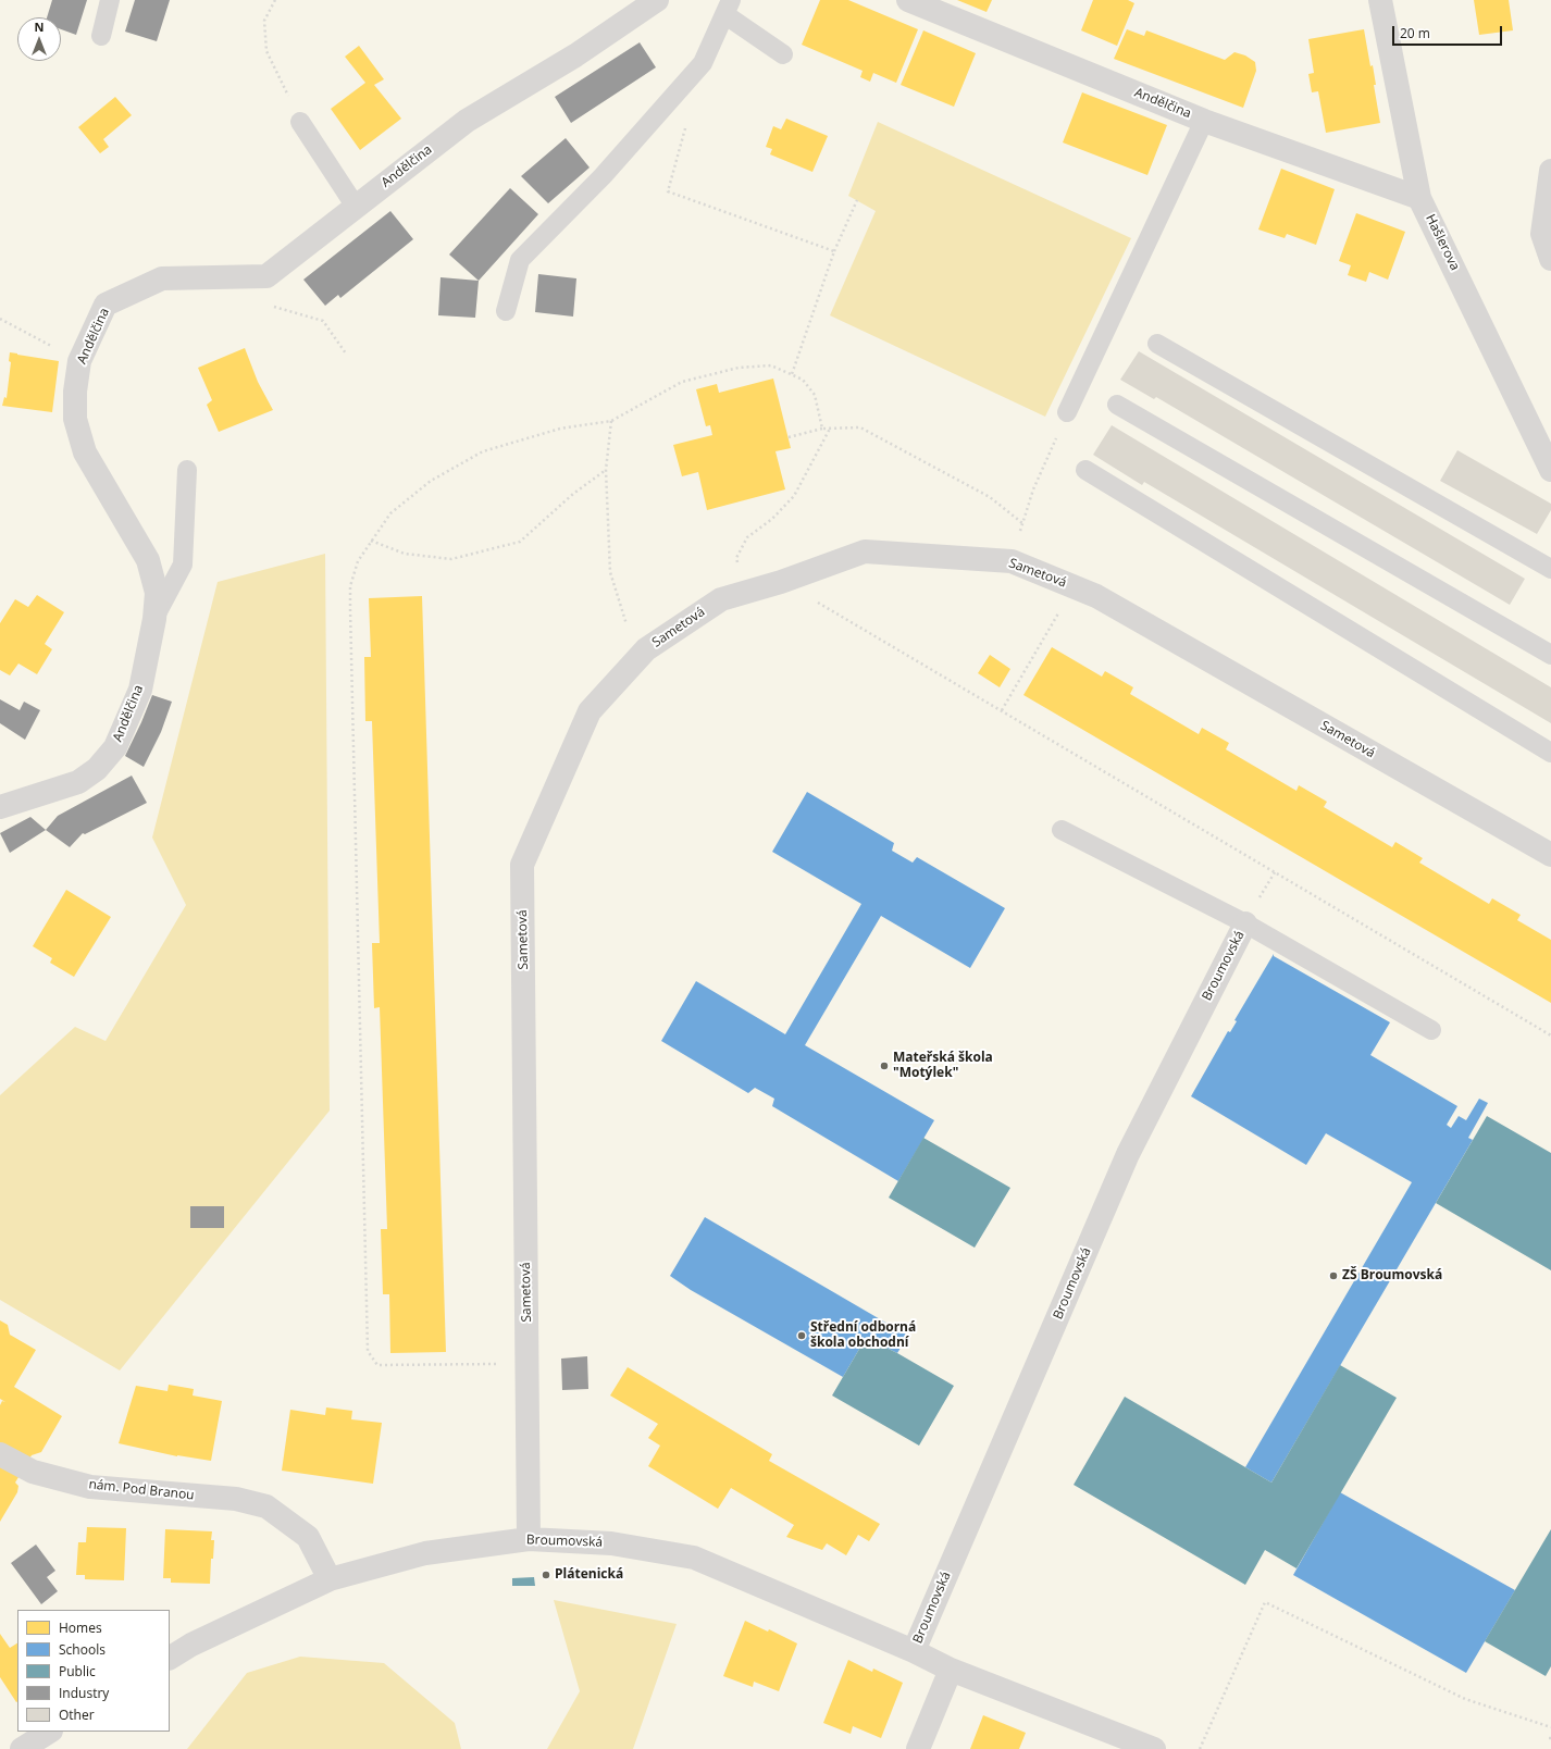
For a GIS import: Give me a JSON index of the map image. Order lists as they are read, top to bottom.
{
  "streets": {
    "street": [
      "Andělčina",
      "Hašlerova",
      "Sametová",
      "Broumovská",
      "nám. Pod Branou"
    ]
  },
  "crossings": [
    ["Andělčina", "Hašlerova"],
    ["Sametová", "Broumovská"],
    ["Broumovská", "nám. Pod Branou"]
  ],
  "places": [
    "Mateřská škola \"Motýlek\"",
    "ZŠ Broumovská",
    "Střední odborná škola obchodní",
    "Plátenická"
  ],
  "legend": [
    "Homes",
    "Schools",
    "Public",
    "Industry",
    "Other"
  ],
  "scale_bar": "20 m",
  "north": "top"
}
